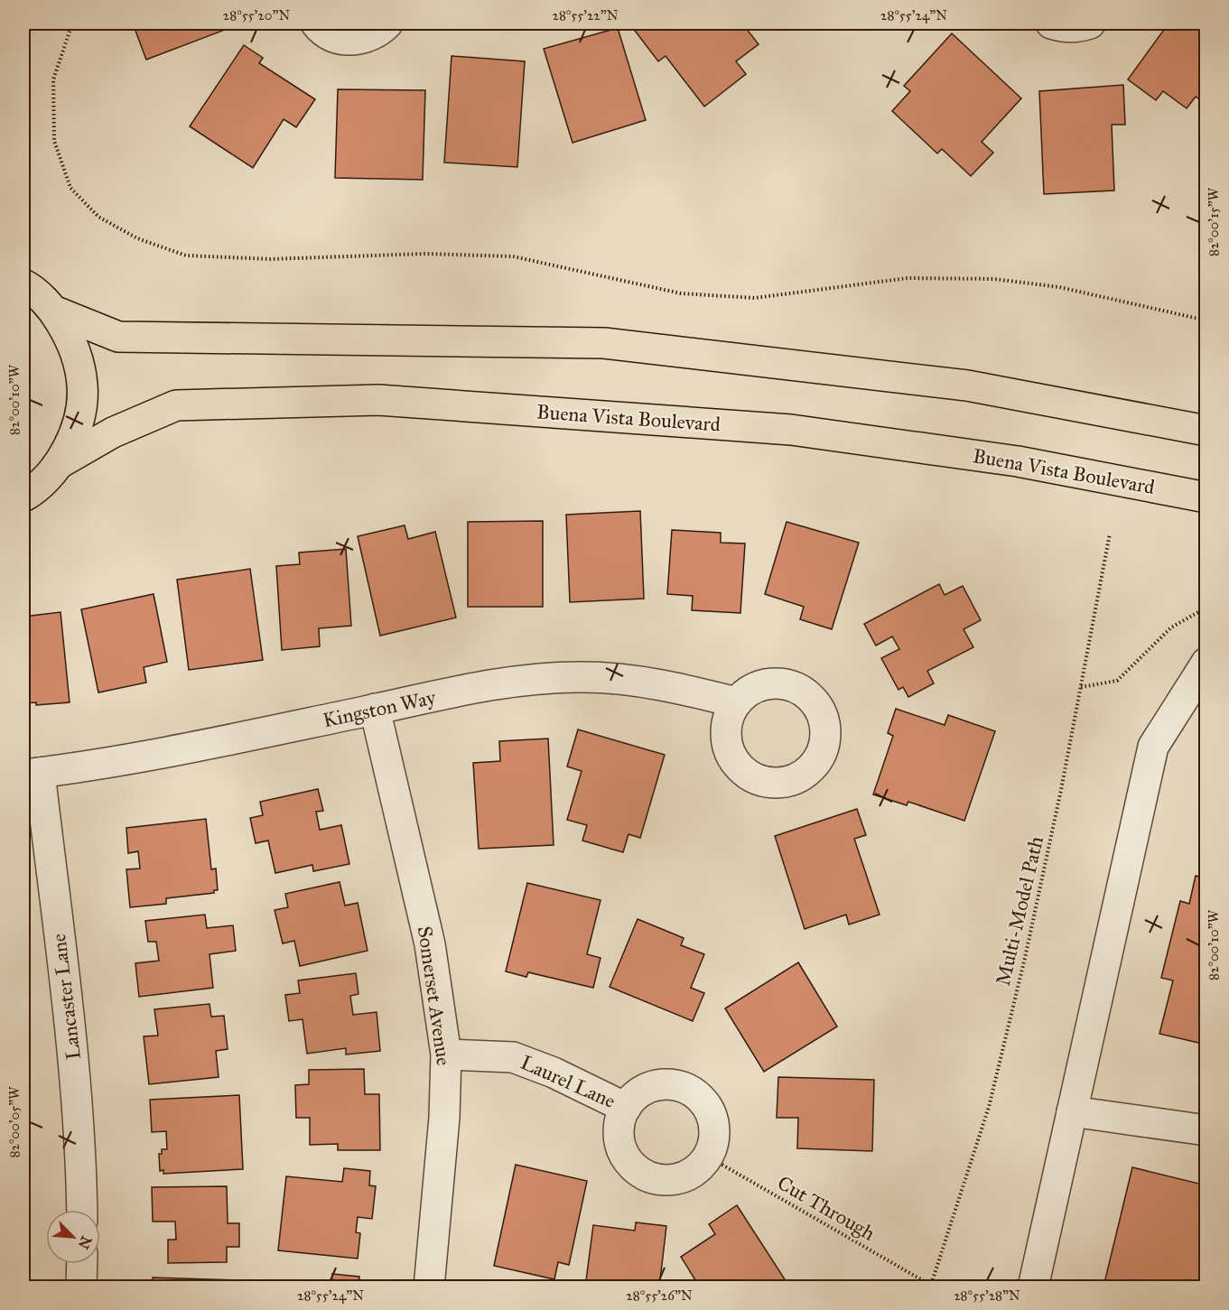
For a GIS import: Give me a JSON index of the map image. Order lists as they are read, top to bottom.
{
  "streets": {
    "main road": ["Buena Vista Boulevard"],
    "street": [
      "Kingston Way",
      "Somerset Avenue",
      "Lancaster Lane",
      "Laurel Lane"
    ],
    "path": ["Multi-Model Path", "Cut Through"]
  },
  "crossings": [
    ["Kingston Way", "Somerset Avenue"],
    ["Kingston Way", "Lancaster Lane"],
    ["Multi-Model Path", "Cut Through"],
    ["Somerset Avenue", "Laurel Lane"],
    ["Laurel Lane", "Cut Through"]
  ],
  "north": "bottom right",
  "coordinates": [
    "28°55'20\"N",
    "28°55'22\"N",
    "28°55'24\"N",
    "82°00'15\"W",
    "82°00'10\"W",
    "82°00'05\"W",
    "28°55'26\"N",
    "28°55'28\"N"
  ]
}
